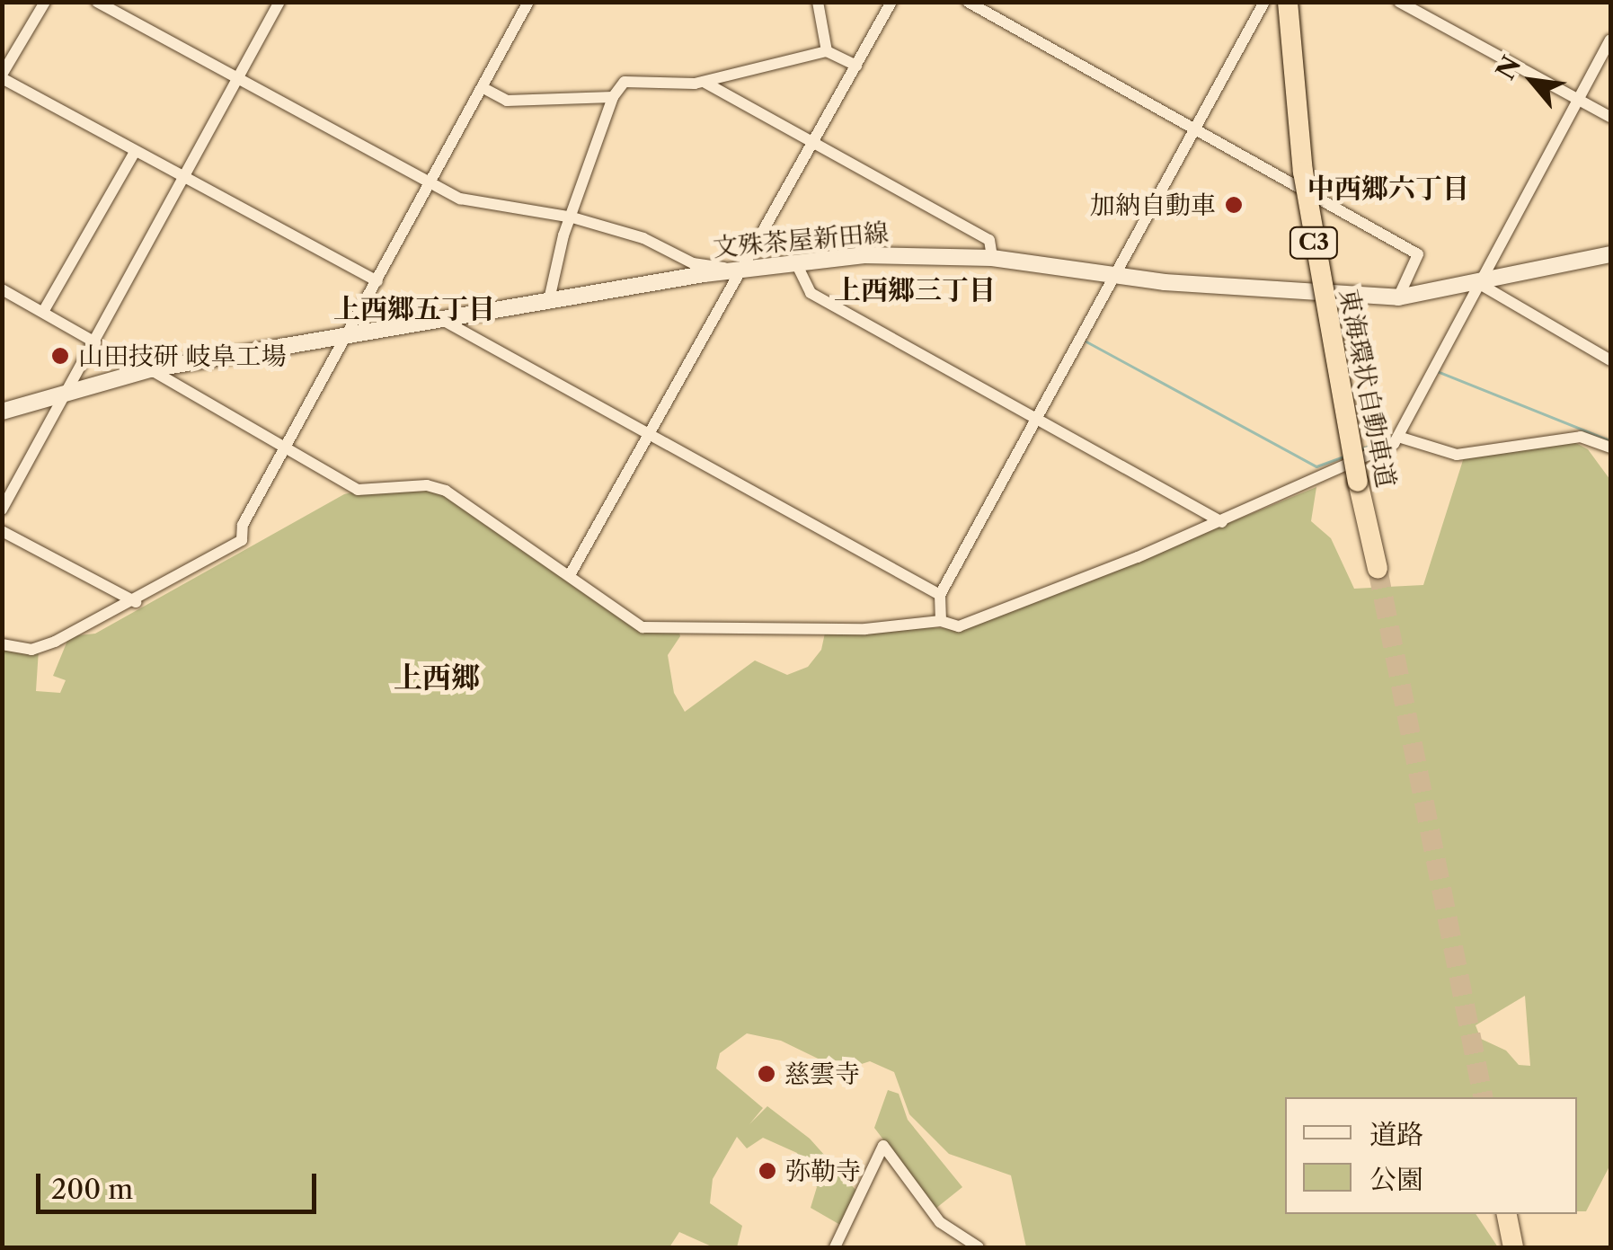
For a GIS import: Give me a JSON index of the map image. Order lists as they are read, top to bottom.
{
  "streets": {
    "highway": ["C3", "東海環状自動車道"],
    "main road": ["文殊茶屋新田線"]
  },
  "districts": [
    "中西郷六丁目",
    "上西郷三丁目",
    "上西郷五丁目",
    "上西郷"
  ],
  "places": [
    "加納自動車",
    "山田技研 岐阜工場",
    "慈雲寺",
    "弥勒寺"
  ],
  "legend": ["道路", "公園"],
  "scale_bar": "200 m",
  "north": "top left"
}
